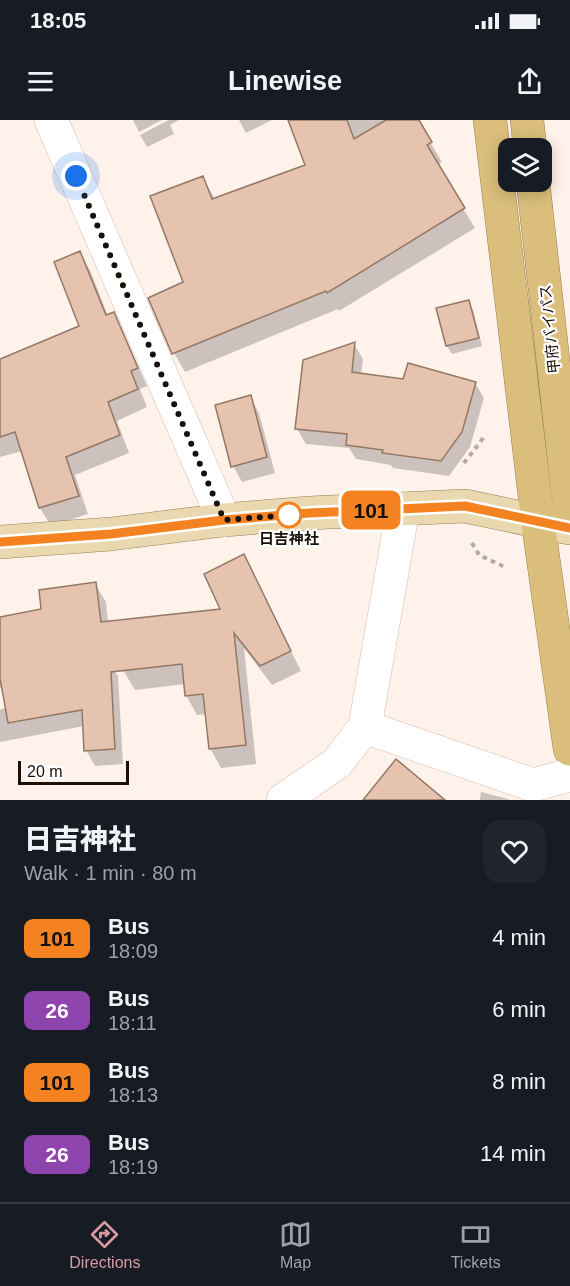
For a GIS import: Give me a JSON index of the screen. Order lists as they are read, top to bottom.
{
  "streets": {
    "highway": ["甲府バイパス"]
  },
  "places": ["日吉神社"],
  "lines": ["bus line 101"],
  "scale_bar": "20 m",
  "page": {
    "status": "18:05",
    "header": "Linewise",
    "on_map": "101",
    "scale": "20 m",
    "heading": ["日吉神社", "Walk · 1 min · 80 m"],
    "list": [
      {
        "mark": "101",
        "name": "Bus",
        "note": "18:09",
        "value": "4 min"
      },
      {
        "mark": "26",
        "name": "Bus",
        "note": "18:11",
        "value": "6 min"
      },
      {
        "mark": "101",
        "name": "Bus",
        "note": "18:13",
        "value": "8 min"
      },
      {
        "mark": "26",
        "name": "Bus",
        "note": "18:19",
        "value": "14 min"
      }
    ],
    "tabs": ["Directions", "Map", "Tickets"]
  }
}
